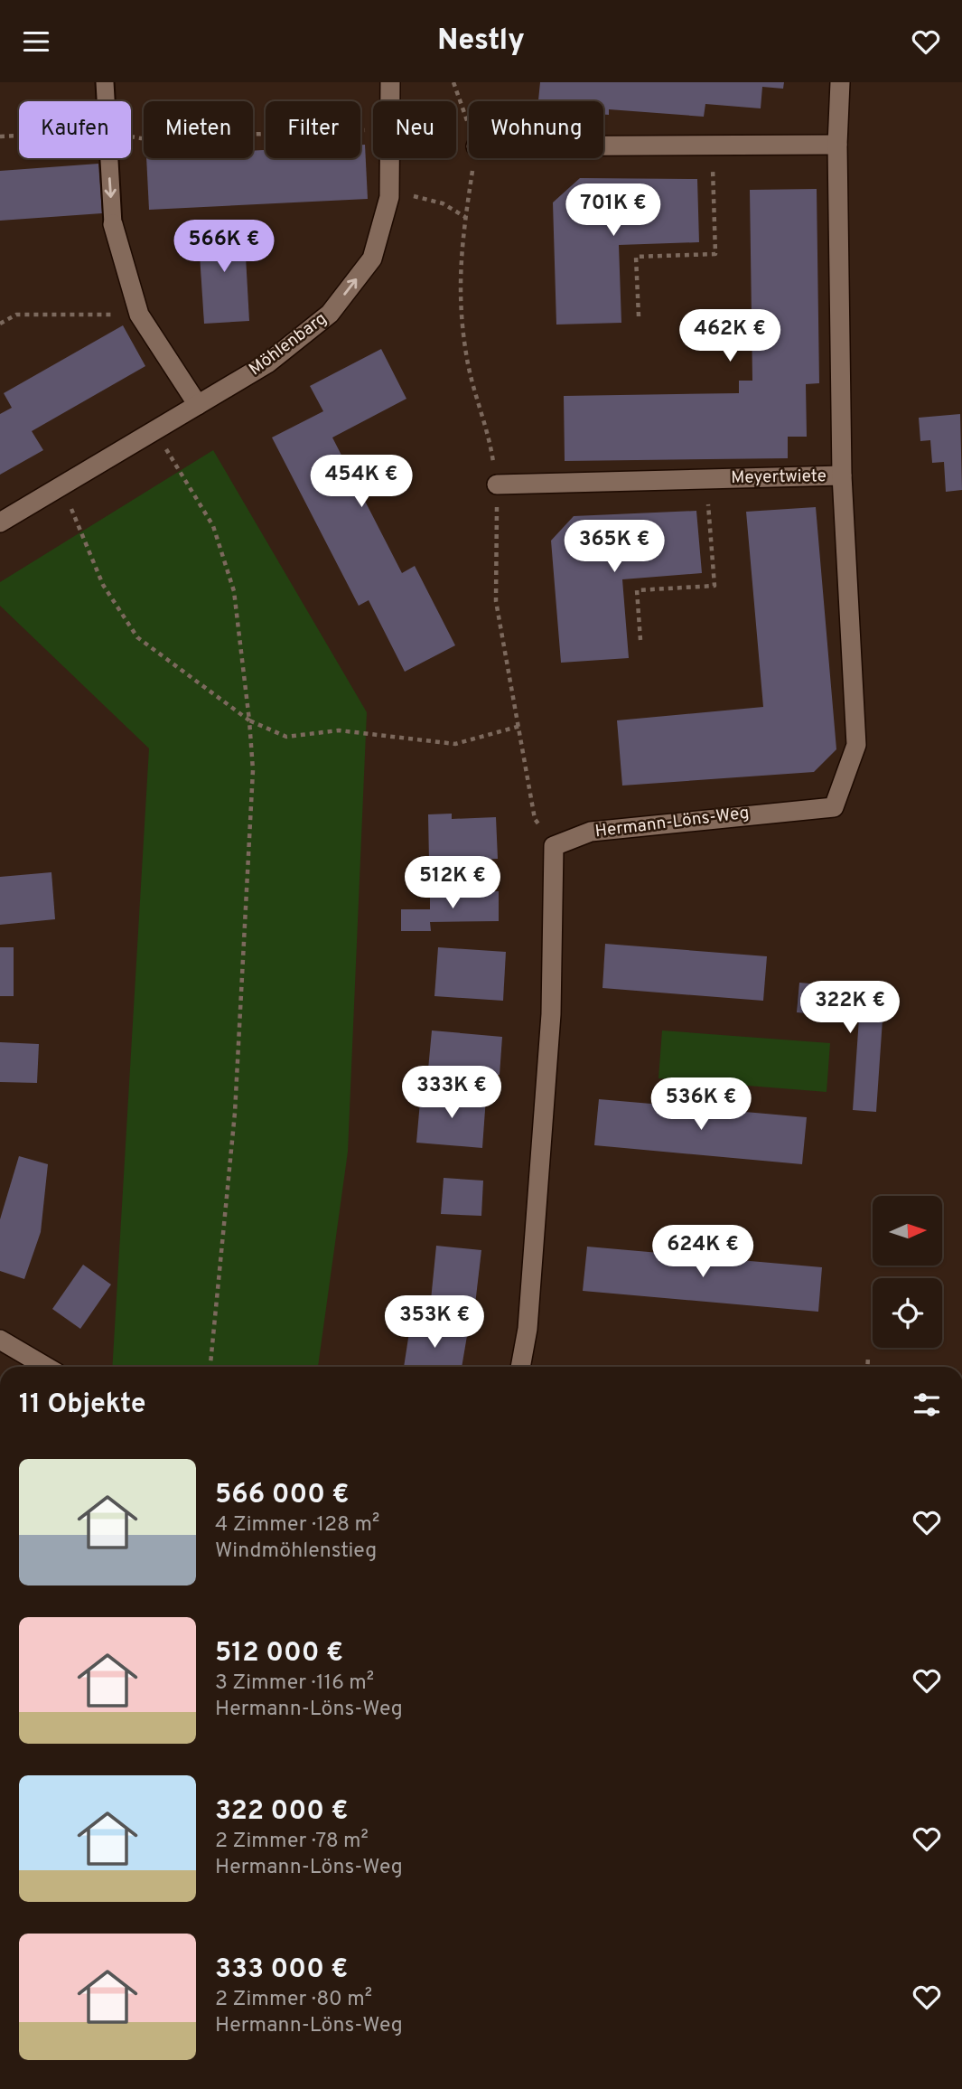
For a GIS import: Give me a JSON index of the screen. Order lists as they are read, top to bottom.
{
  "streets": {
    "street": ["Möhlenbarg", "Meyertwiete", "Hermann-Löns-Weg"]
  },
  "crossings": [
    ["Meyertwiete", "Hermann-Löns-Weg"]
  ],
  "one_way": ["Möhlenbarg"],
  "north": "right",
  "page": {
    "header": "Nestly",
    "chip": [
      "Kaufen",
      "Mieten",
      "Filter",
      "Neu",
      "Wohnung"
    ],
    "price": [
      "701K €",
      "566K €",
      "462K €",
      "454K €",
      "365K €",
      "512K €",
      "322K €",
      "333K €",
      "536K €",
      "624K €",
      "353K €"
    ],
    "heading": "11 Objekte",
    "list": [
      {
        "name": "566 000 €",
        "note": "4 Zimmer · 128 m² · Windmöhlenstieg"
      },
      {
        "name": "512 000 €",
        "note": "3 Zimmer · 116 m² · Hermann-Löns-Weg"
      },
      {
        "name": "322 000 €",
        "note": "2 Zimmer · 78 m² · Hermann-Löns-Weg"
      },
      {
        "name": "333 000 €",
        "note": "2 Zimmer · 80 m² · Hermann-Löns-Weg"
      }
    ]
  }
}
